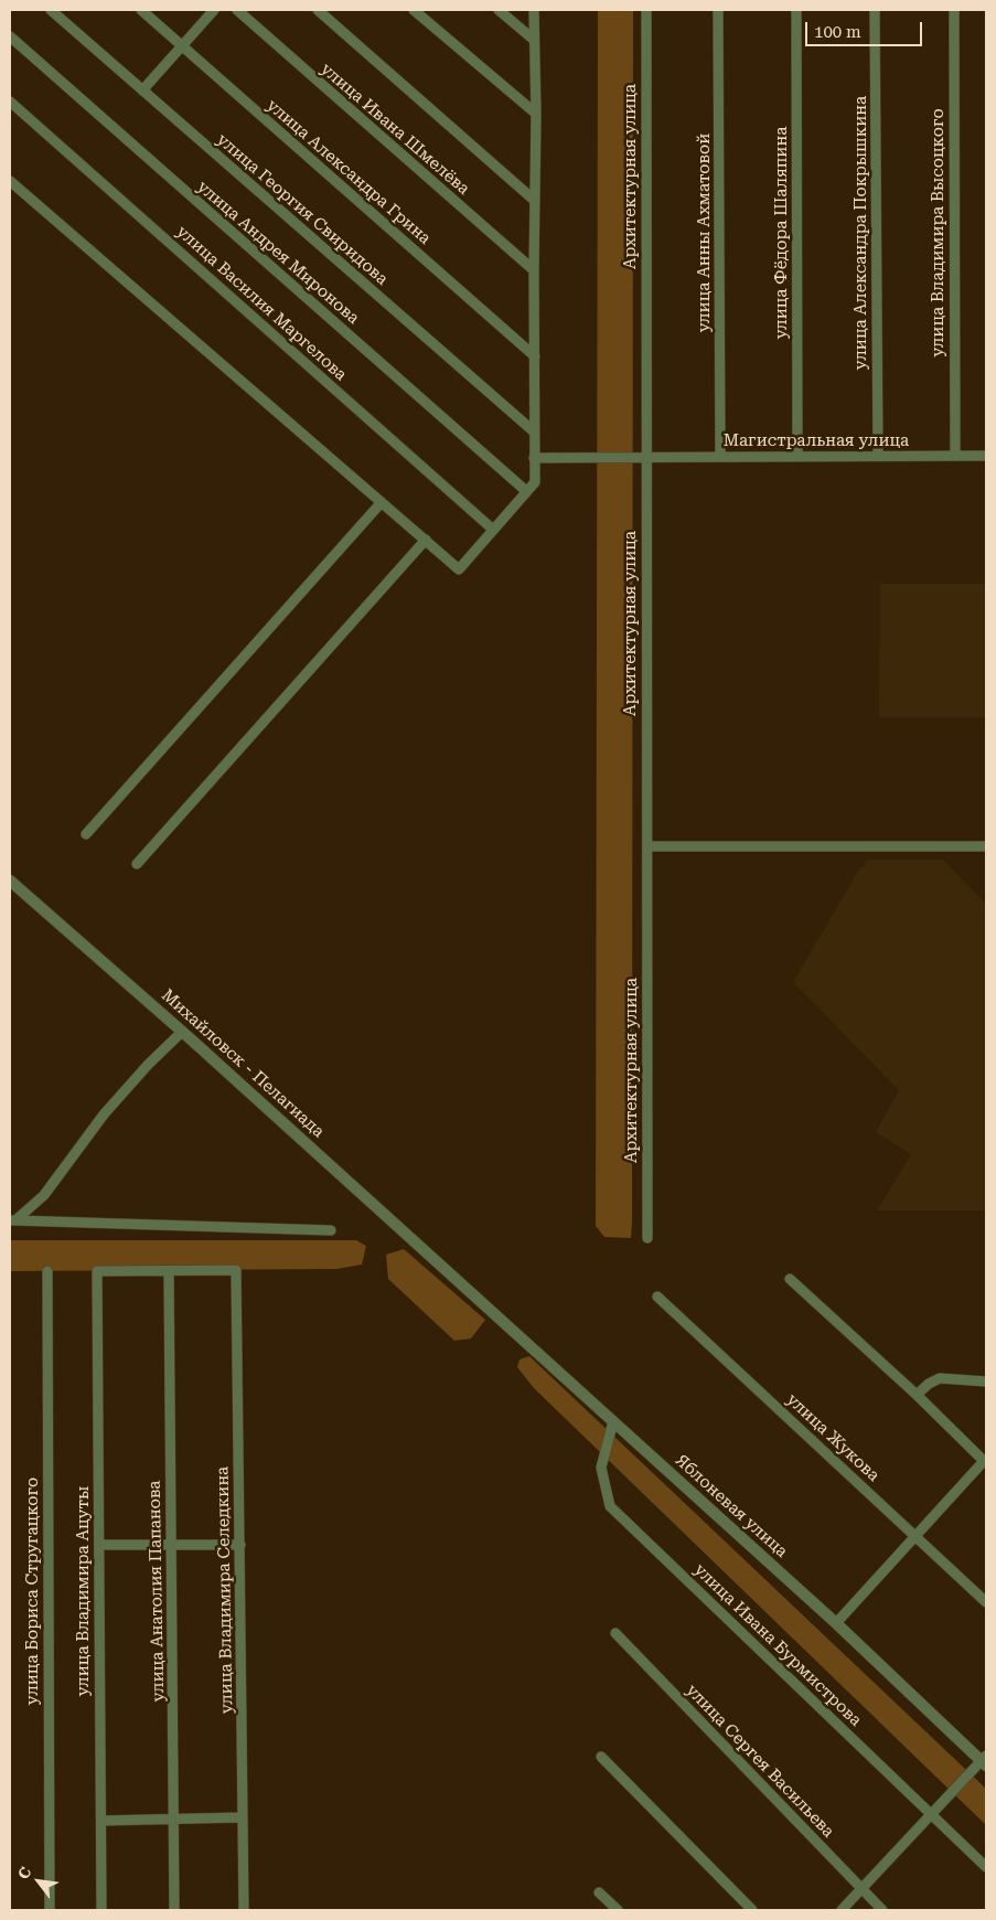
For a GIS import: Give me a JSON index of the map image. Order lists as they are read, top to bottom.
{
  "streets": {
    "street": [
      "улица Ивана Шмелёва",
      "улица Александра Грина",
      "Архитектурная улица",
      "улица Георгия Свиридова",
      "улица Анны Ахматовой",
      "улица Фёдора Шаляпина",
      "улица Александра Покрышкина",
      "улица Владимира Высоцкого",
      "улица Андрея Миронова",
      "улица Василия Маргелова",
      "Магистральная улица",
      "Михайловск - Пелагиада",
      "улица Жукова",
      "Яблоневая улица",
      "улица Владимира Селедкина",
      "улица Бориса Стругацкого",
      "улица Владимира Ацуты",
      "улица Анатолия Папанова",
      "улица Ивана Бурмистрова",
      "улица Сергея Васильева"
    ]
  },
  "crossings": [
    ["Архитектурная улица", "Магистральная улица"],
    ["улица Анны Ахматовой", "Магистральная улица"],
    ["улица Фёдора Шаляпина", "Магистральная улица"],
    ["улица Александра Покрышкина", "Магистральная улица"],
    ["улица Владимира Высоцкого", "Магистральная улица"],
    ["Михайловск - Пелагиада", "Яблоневая улица"],
    ["Яблоневая улица", "улица Ивана Бурмистрова"],
    ["улица Владимира Селедкина", "улица Владимира Ацуты"],
    ["улица Владимира Селедкина", "улица Анатолия Папанова"],
    ["улица Владимира Ацуты", "улица Анатолия Папанова"]
  ],
  "scale_bar": "100 m",
  "north": "top left"
}
